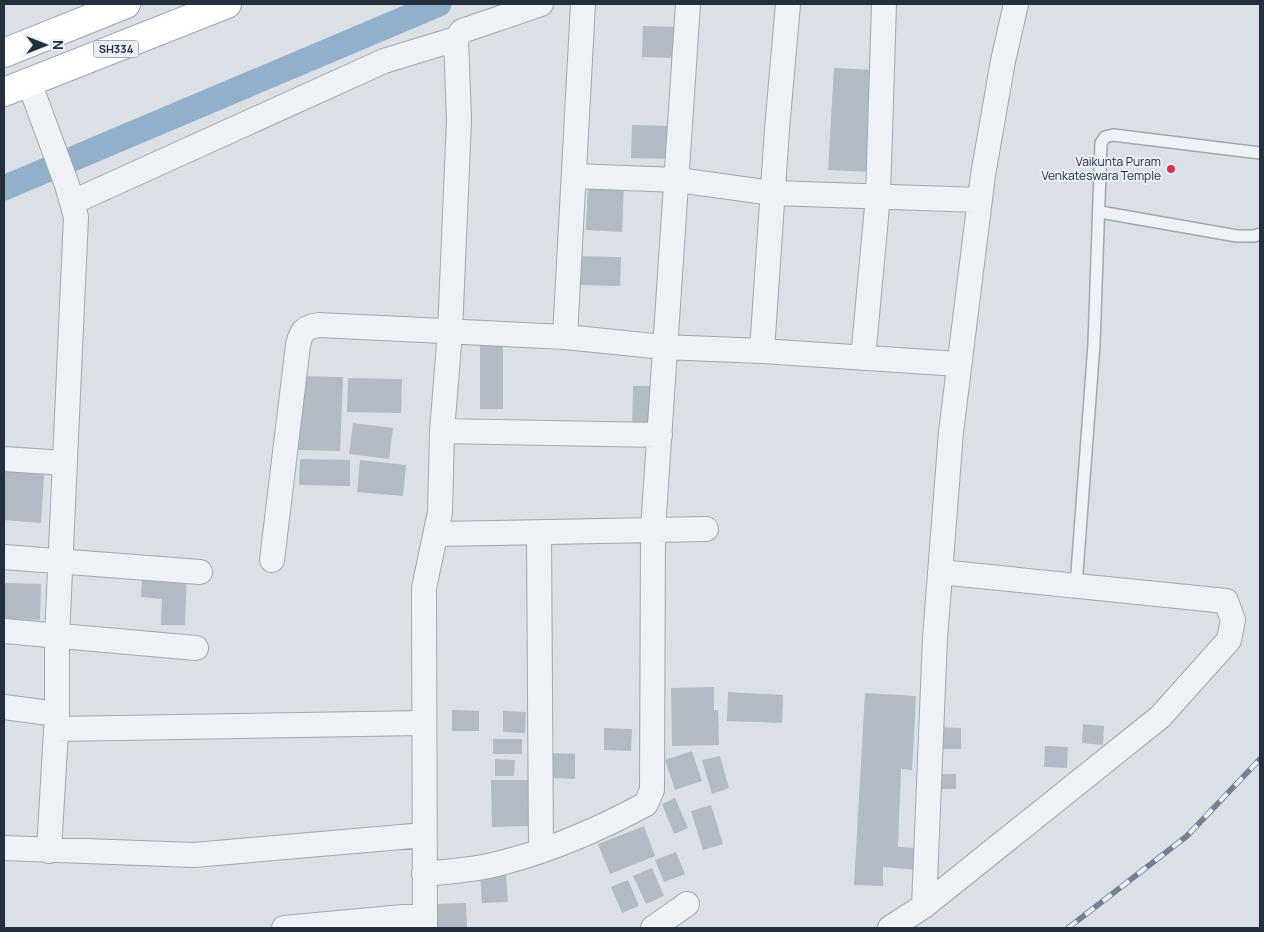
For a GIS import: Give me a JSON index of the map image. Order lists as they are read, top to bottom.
{
  "streets": {
    "main road": ["SH334"]
  },
  "places": ["Vaikunta Puram Venkateswara Temple"],
  "north": "right"
}
